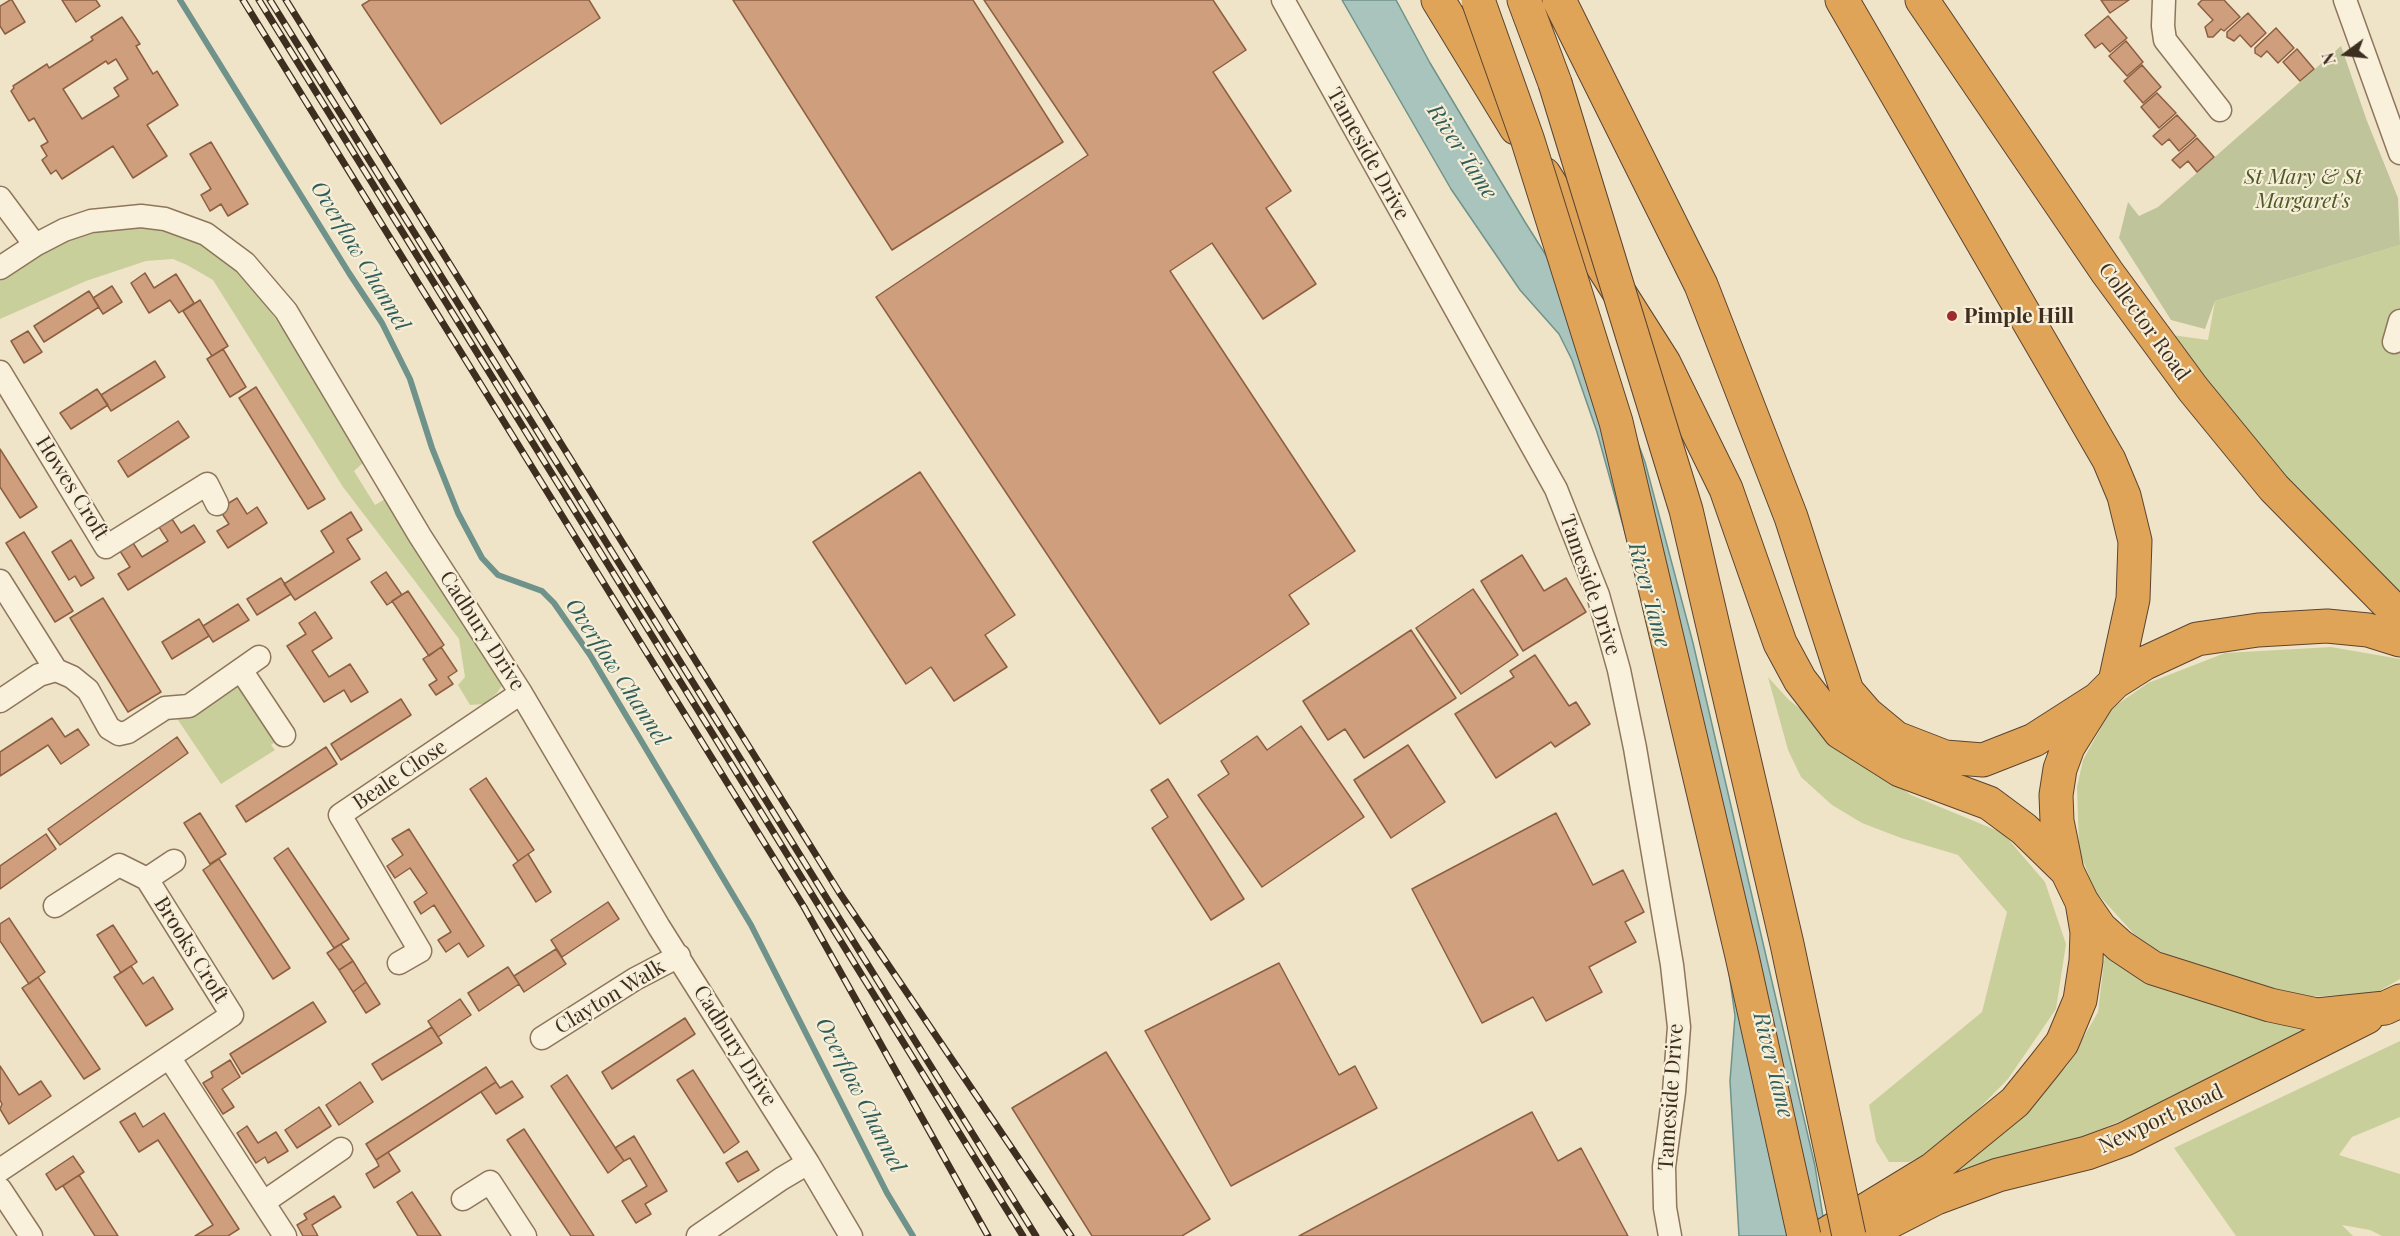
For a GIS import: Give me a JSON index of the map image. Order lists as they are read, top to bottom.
{
  "streets": {
    "highway": ["Collector Road", "Newport Road"],
    "street": [
      "Tameside Drive",
      "Howes Croft",
      "Cadbury Drive",
      "Beale Close",
      "Brooks Croft",
      "Clayton Walk"
    ]
  },
  "crossings": [
    ["Cadbury Drive", "Beale Close"],
    ["Cadbury Drive", "Clayton Walk"]
  ],
  "water": ["River Tame", "Overflow Channel"],
  "parks": ["St Mary & St Margaret's"],
  "places": ["Pimple Hill"],
  "north": "left"
}
